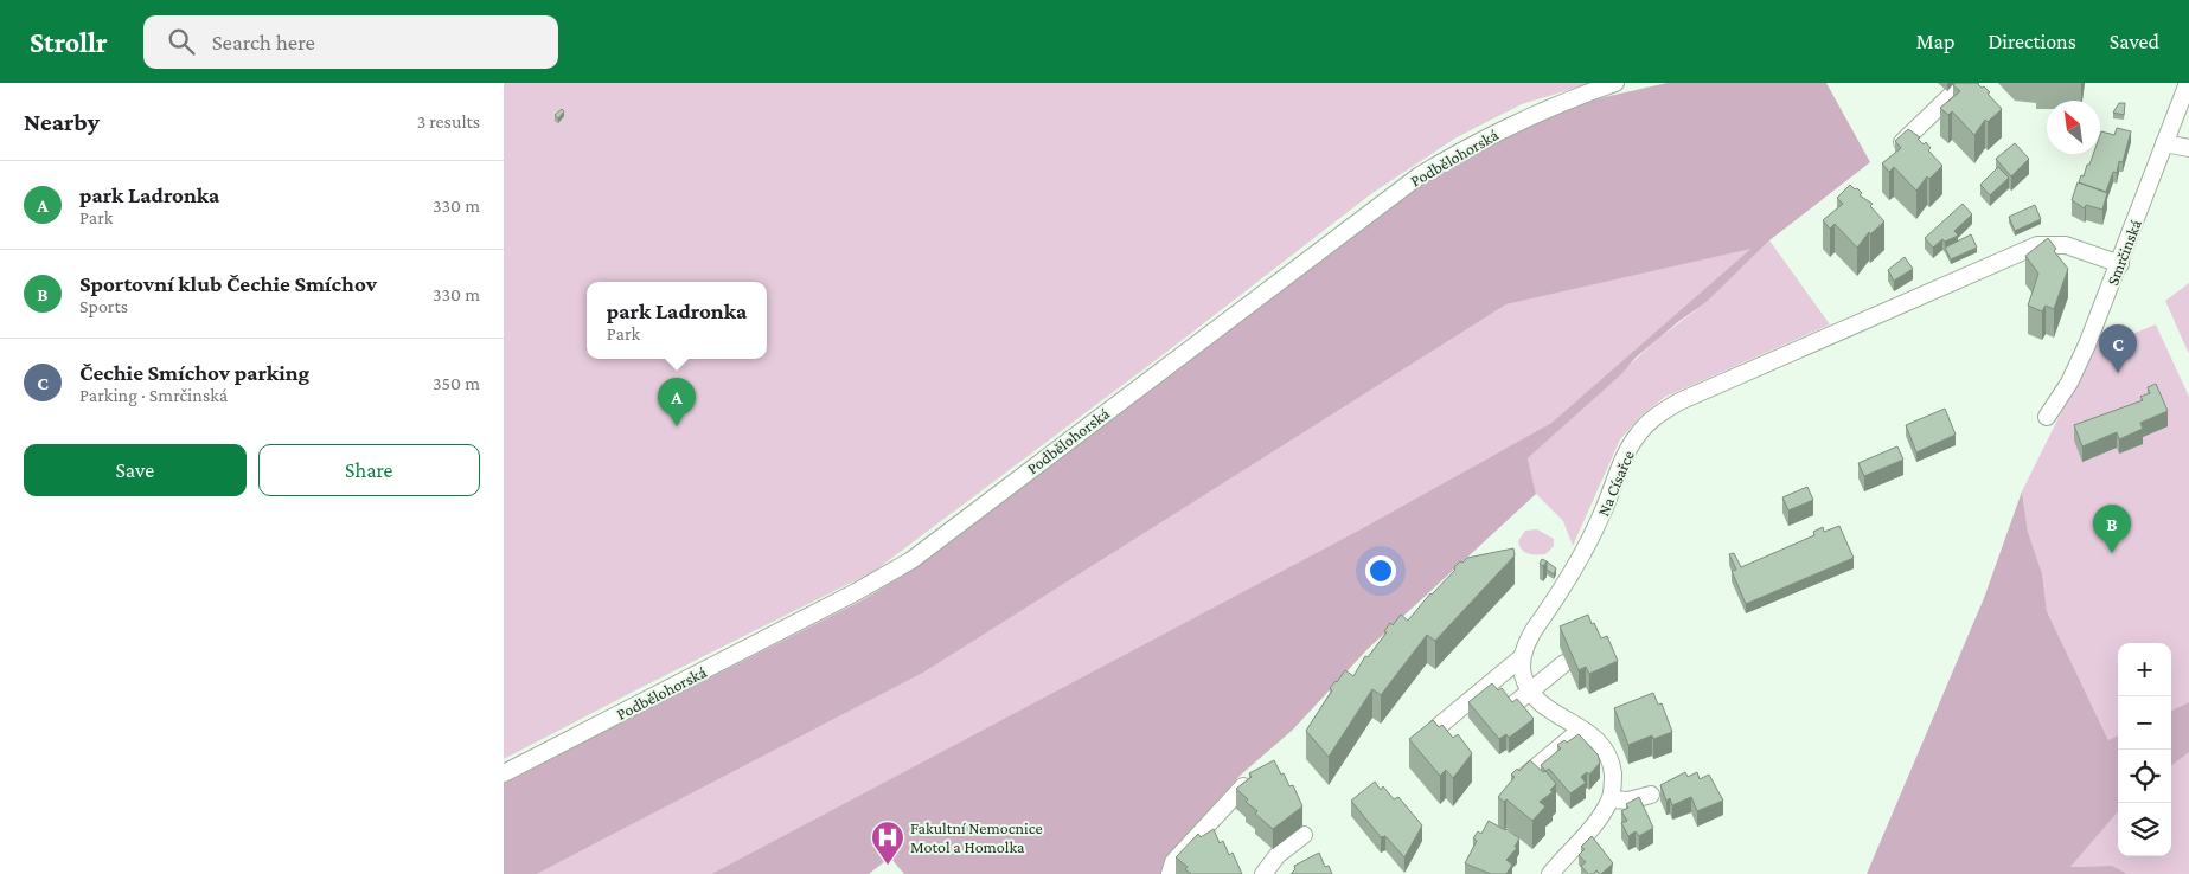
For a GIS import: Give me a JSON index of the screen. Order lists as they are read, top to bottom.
{
  "streets": {
    "street": ["Podbělohorská", "Smrčinská", "Na Císařce"]
  },
  "crossings": [
    ["Smrčinská", "Na Císařce"]
  ],
  "places": {
    "hospital": ["Fakultní Nemocnice Motol a Homolka"]
  },
  "north": "top left",
  "page": {
    "header": "Strollr",
    "search": "Search here",
    "nav": ["Map", "Directions", "Saved"],
    "heading": ["Nearby", "3 results"],
    "list": [
      {
        "mark": "A",
        "name": "park Ladronka",
        "note": "Park",
        "value": "330 m"
      },
      {
        "mark": "B",
        "name": "Sportovní klub Čechie Smíchov",
        "note": "Sports",
        "value": "330 m"
      },
      {
        "mark": "C",
        "name": "Čechie Smíchov parking",
        "note": "Parking · Smrčinská",
        "value": "350 m"
      }
    ],
    "popup": ["park Ladronka", "Park"],
    "pins": ["C", "A", "B"],
    "buttons": ["Save", "Share"],
    "map_buttons": ["+", "−"]
  }
}
